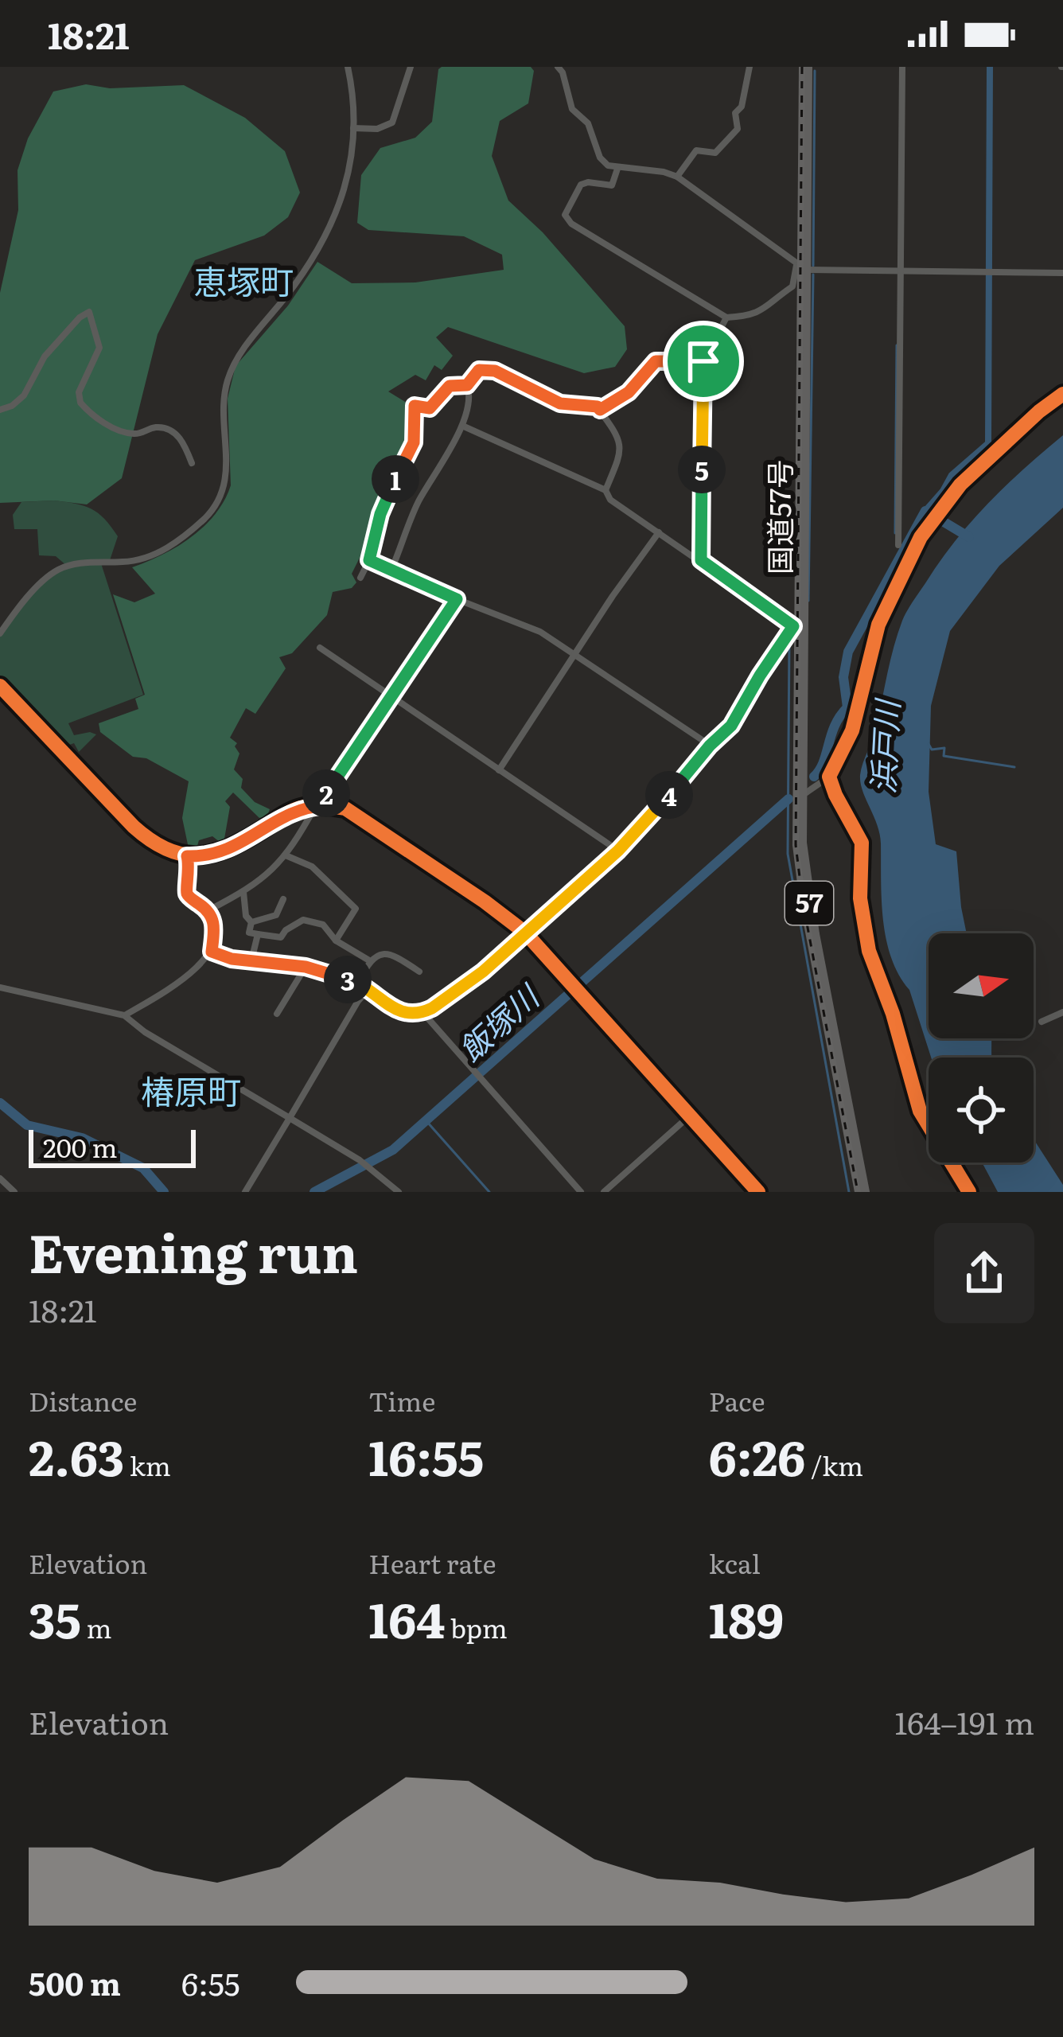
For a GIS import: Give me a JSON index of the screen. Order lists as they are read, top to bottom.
{
  "streets": {
    "highway": ["国道57号", "57"]
  },
  "districts": ["恵塚町", "椿原町"],
  "water": ["浜戸川", "飯塚川"],
  "scale_bar": "200 m",
  "north": "right",
  "page": {
    "status": "18:21",
    "pins": [
      "5",
      "1",
      "2",
      "4",
      "3"
    ],
    "scale": "200 m",
    "heading": ["Evening run", "18:21"],
    "stats": [
      ["Distance", "2.63 km"],
      ["Time", "16:55"],
      ["Pace", "6:26 /km"],
      ["Elevation", "35 m"],
      ["Heart rate", "164 bpm"],
      ["kcal", "189"]
    ],
    "chart": ["Elevation", "164–191 m"],
    "list": [
      {
        "name": "500 m",
        "note": "6:55"
      }
    ]
  }
}
